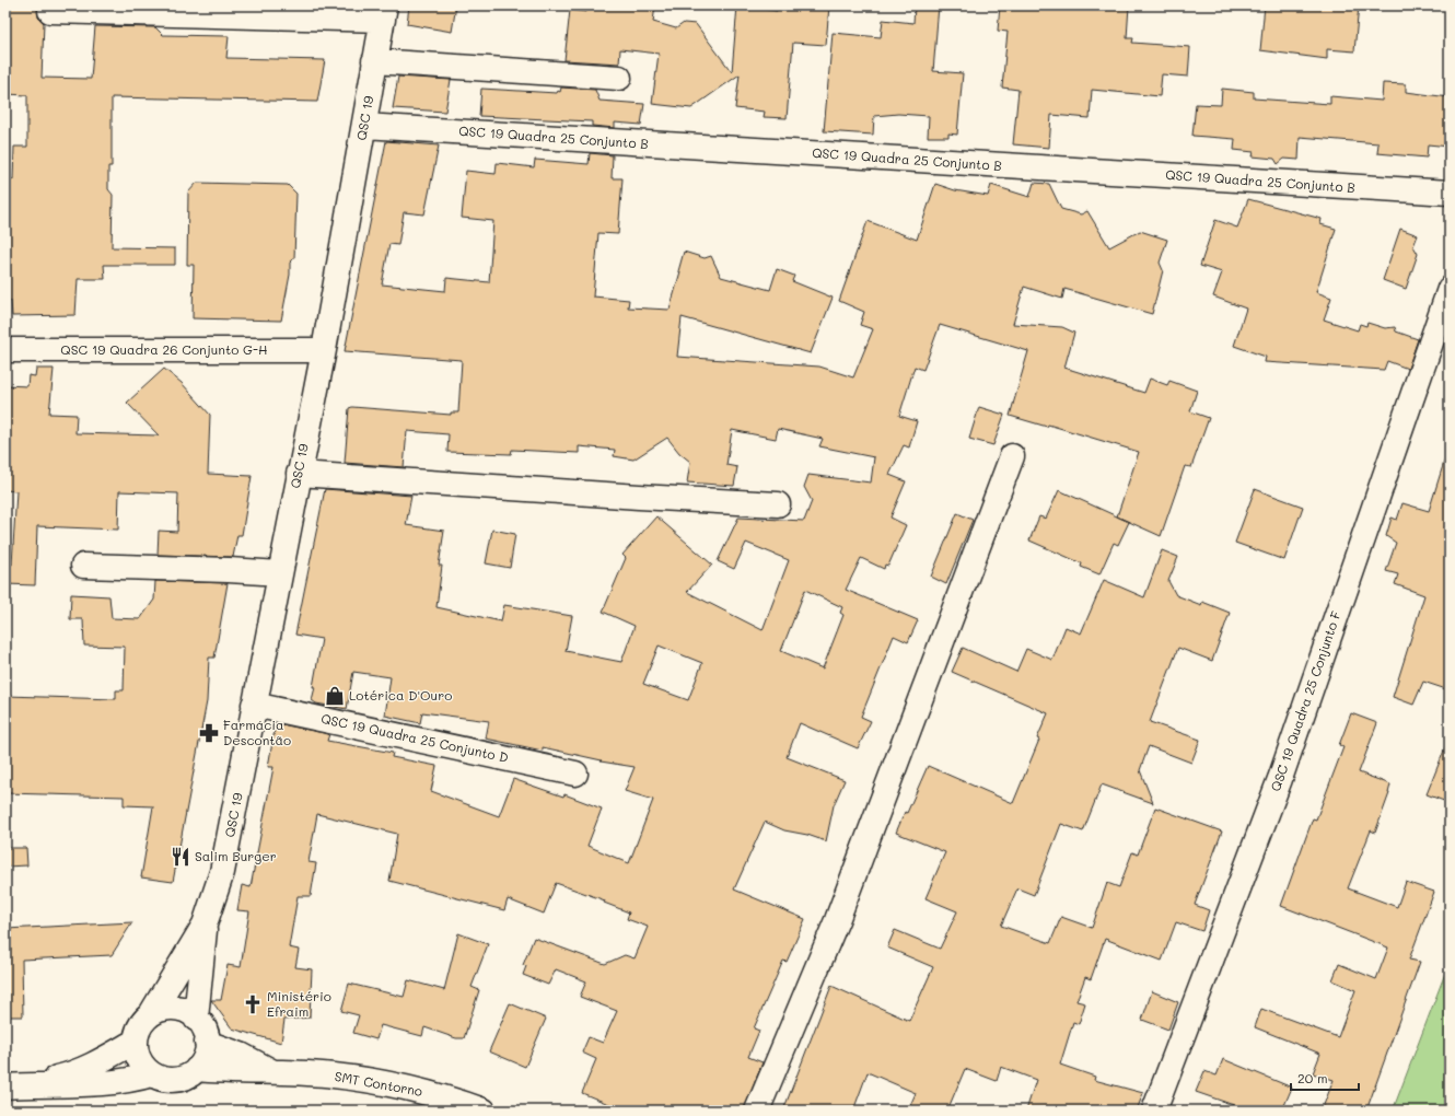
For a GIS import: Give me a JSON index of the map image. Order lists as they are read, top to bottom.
{
  "streets": {
    "street": [
      "QSC 19",
      "QSC 19 Quadra 25 Conjunto B",
      "QSC 19 Quadra 26 Conjunto G-H",
      "QSC 19 Quadra 25 Conjunto F",
      "QSC 19 Quadra 25 Conjunto D",
      "SMT Contorno"
    ]
  },
  "crossings": [
    ["QSC 19", "QSC 19 Quadra 25 Conjunto B"],
    ["QSC 19", "QSC 19 Quadra 26 Conjunto G-H"],
    ["QSC 19", "QSC 19 Quadra 25 Conjunto D"],
    ["QSC 19", "SMT Contorno"]
  ],
  "places": {
    "shop": ["Lotérica D'Ouro"],
    "pharmacy": ["Farmácia Descontão"],
    "restaurant": ["Salim Burger"],
    "church": ["Ministério Efraim"]
  },
  "scale_bar": "20 m"
}
